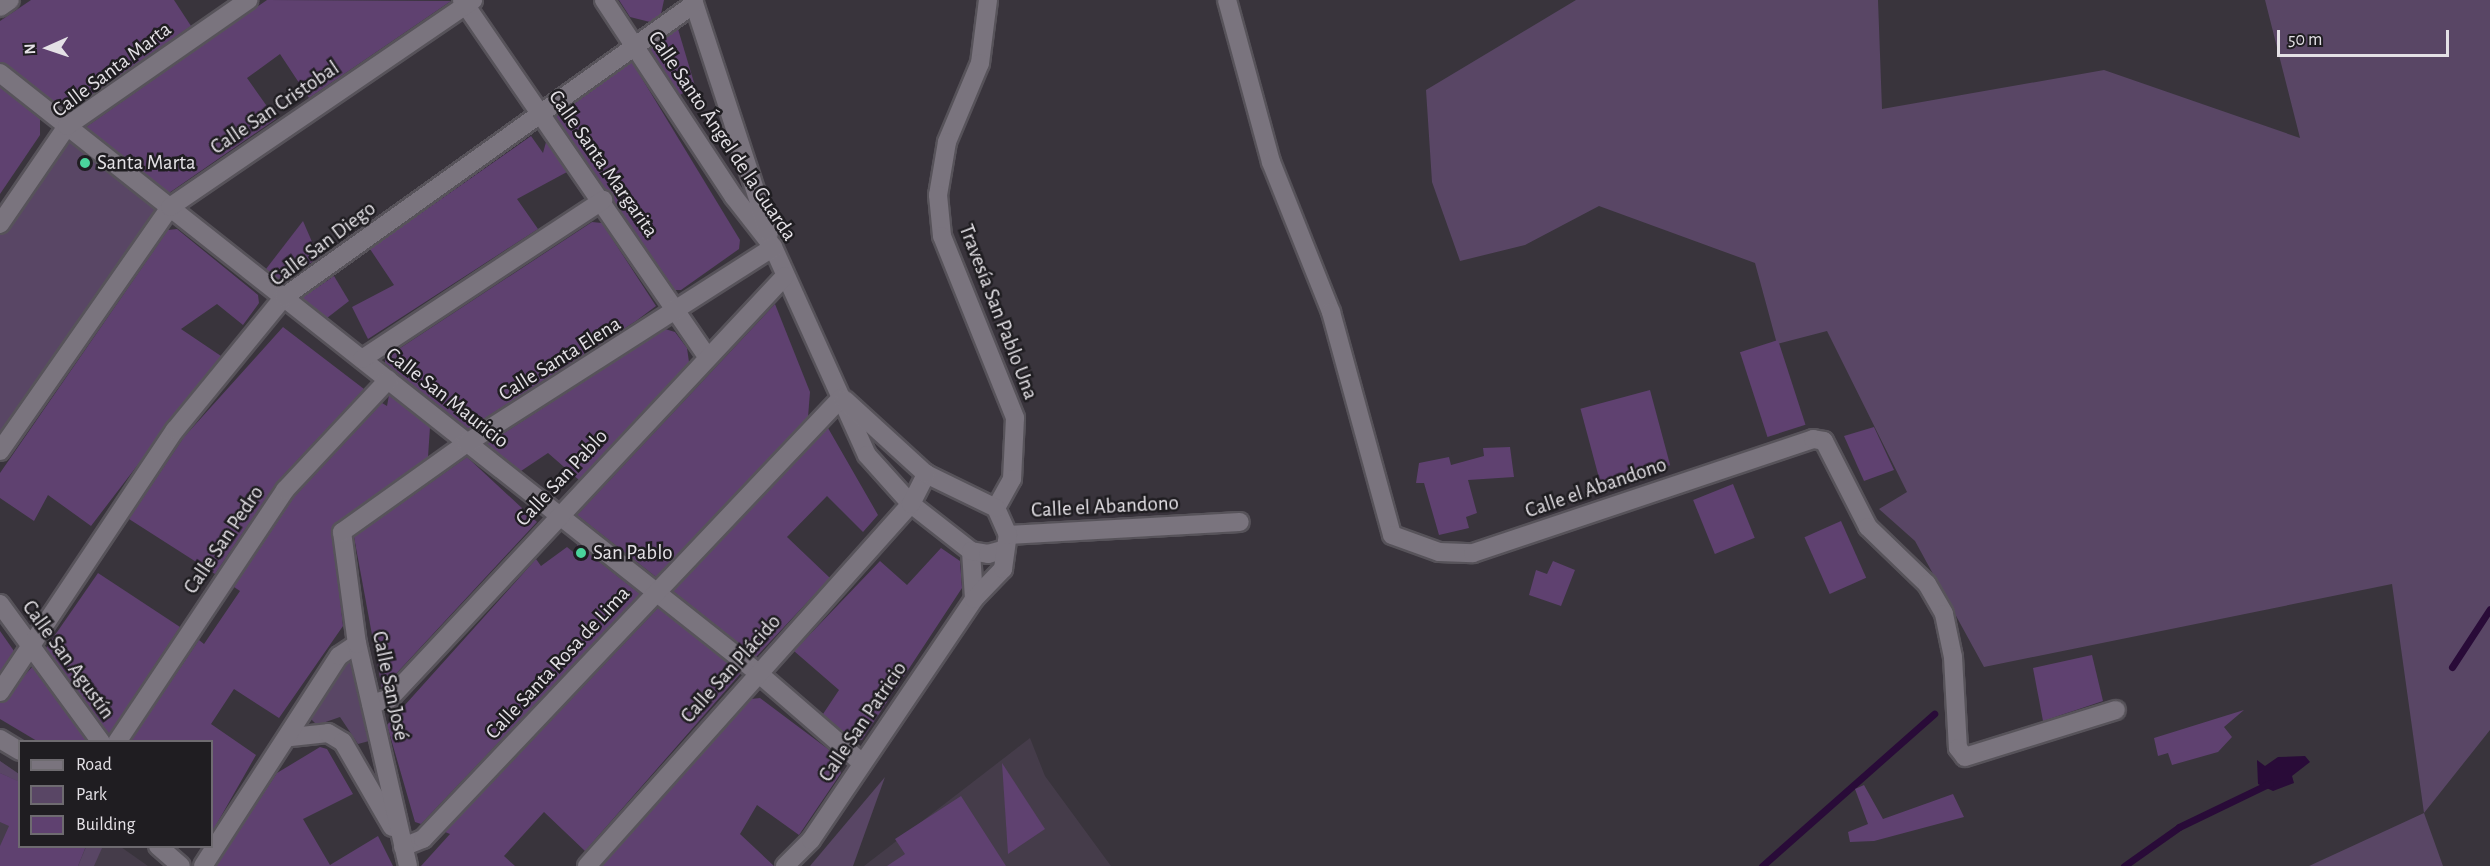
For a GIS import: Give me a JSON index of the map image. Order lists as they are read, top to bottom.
{
  "streets": {
    "street": [
      "Calle Santa Marta",
      "Calle San Cristobal",
      "Calle Santo Ángel de la Guarda",
      "Calle Santa Margarita",
      "Calle San Diego",
      "Travesía San Pablo Una",
      "Calle Santa Elena",
      "Calle San Mauricio",
      "Calle San Pablo",
      "Calle el Abandono",
      "Calle San Pedro",
      "Calle San Agustín",
      "Calle Santa Rosa de Lima",
      "Calle San Plácido",
      "Calle San José",
      "Calle San Patricio"
    ]
  },
  "crossings": [
    ["Calle Santa Marta", "Calle San Mauricio"],
    ["Calle San Cristobal", "Calle Santa Margarita"],
    ["Calle San Cristobal", "Calle San Mauricio"],
    ["Calle Santo Ángel de la Guarda", "Calle San Diego"],
    ["Calle Santo Ángel de la Guarda", "Travesía San Pablo Una"],
    ["Calle Santo Ángel de la Guarda", "Calle Santa Elena"],
    ["Calle Santo Ángel de la Guarda", "Calle San Pablo"],
    ["Calle Santo Ángel de la Guarda", "Calle el Abandono"],
    ["Calle Santo Ángel de la Guarda", "Calle Santa Rosa de Lima"],
    ["Calle Santo Ángel de la Guarda", "Calle San Plácido"],
    ["Calle Santa Margarita", "Calle San Diego"],
    ["Calle Santa Margarita", "Calle Santa Elena"],
    ["Calle Santa Margarita", "Calle San Pablo"],
    ["Calle San Diego", "Calle San Mauricio"],
    ["Calle San Diego", "Calle San Agustín"],
    ["Calle Santa Elena", "Calle San Mauricio"],
    ["Calle Santa Elena", "Calle San José"],
    ["Calle San Mauricio", "Calle San Pablo"],
    ["Calle San Mauricio", "Calle San Pedro"],
    ["Calle San Mauricio", "Calle Santa Rosa de Lima"],
    ["Calle San Mauricio", "Calle San Plácido"],
    ["Calle San Mauricio", "Calle San Patricio"],
    ["Calle San Pablo", "Calle San José"],
    ["Calle Santa Rosa de Lima", "Calle San José"]
  ],
  "places": ["Santa Marta", "San Pablo"],
  "legend": ["Road", "Park", "Building"],
  "scale_bar": "50 m",
  "north": "left"
}
